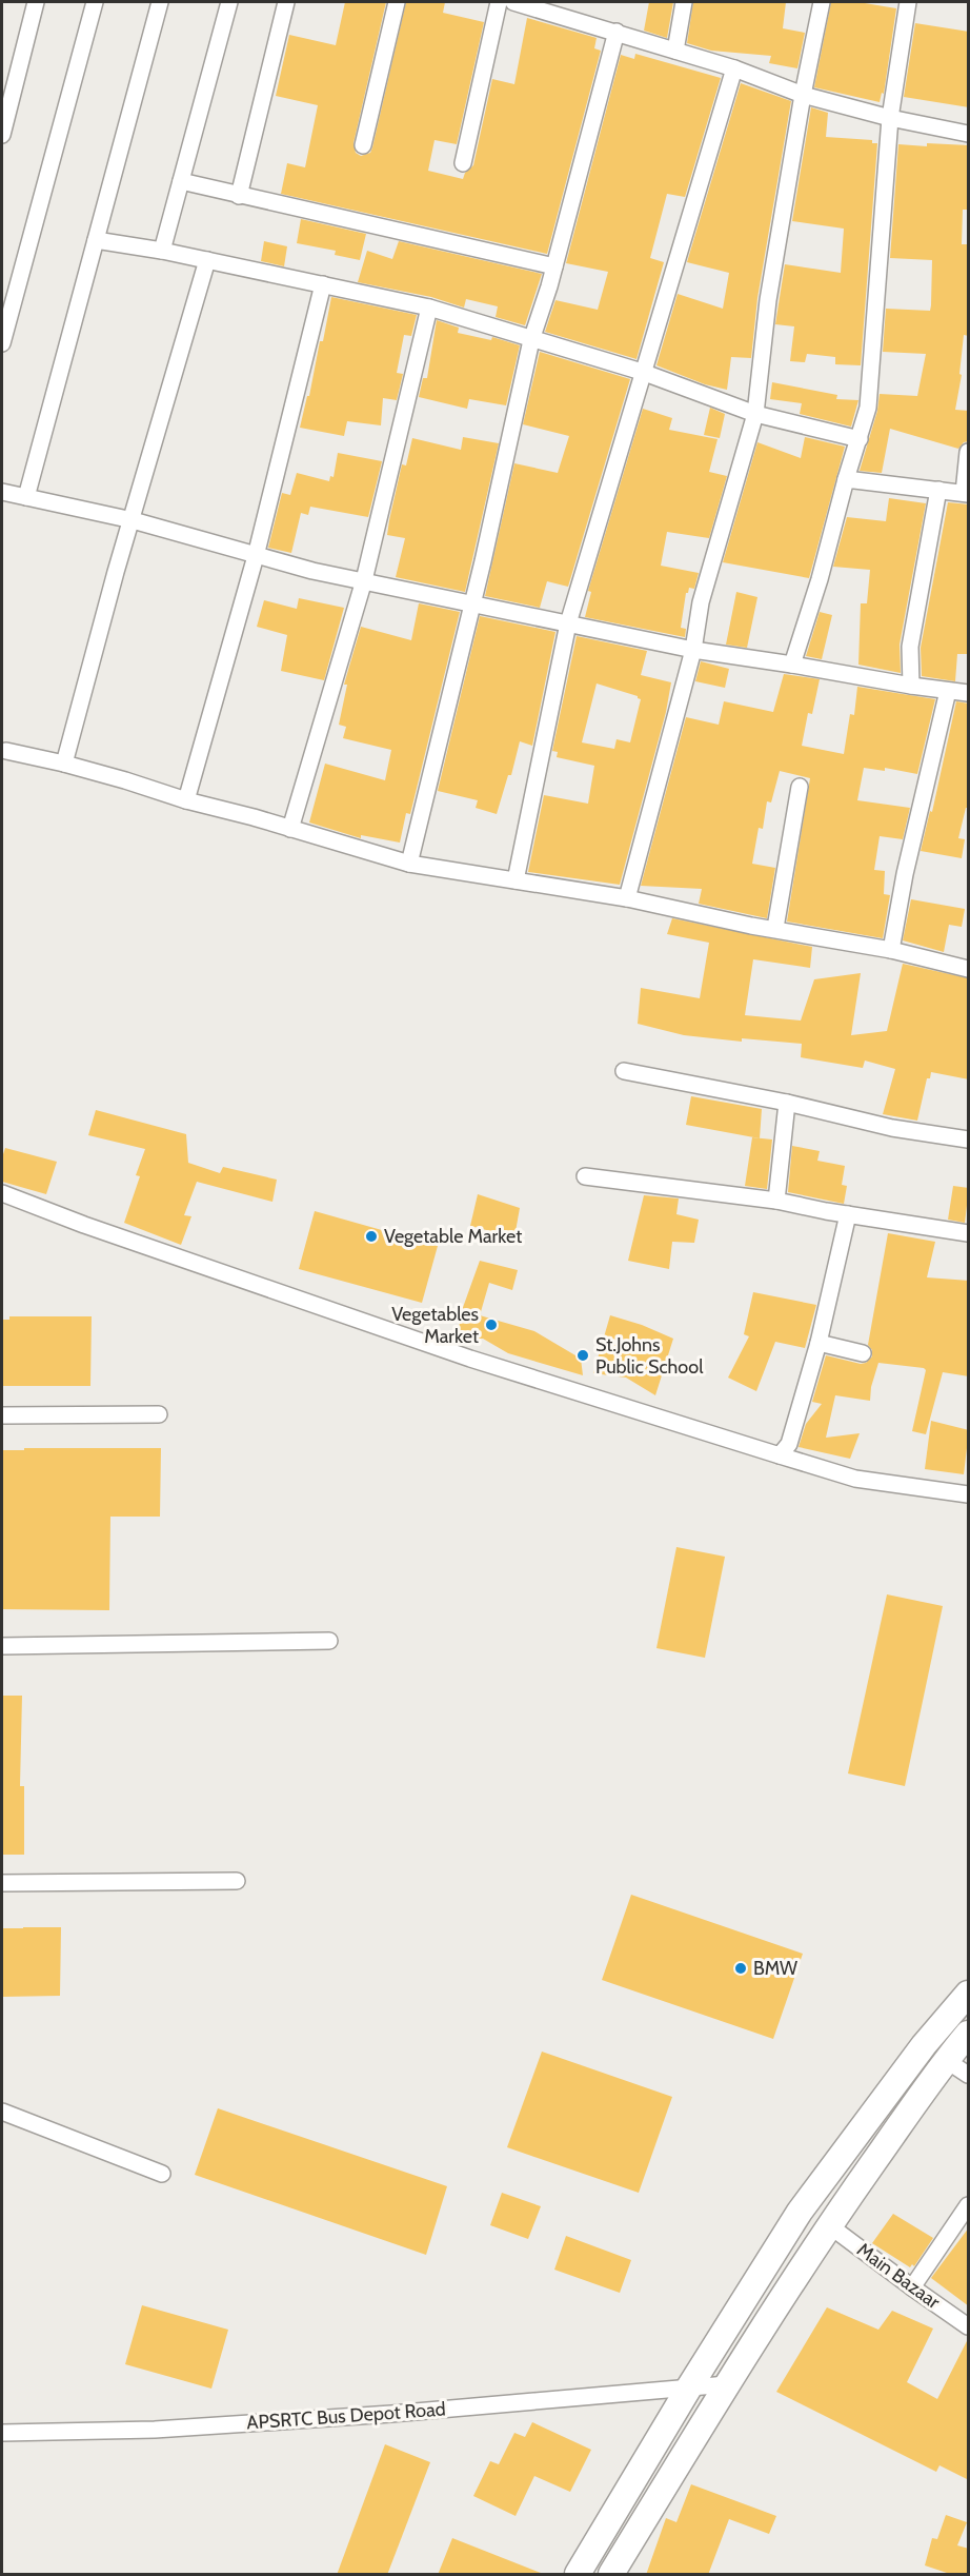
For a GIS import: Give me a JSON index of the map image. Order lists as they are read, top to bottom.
{
  "streets": {
    "street": ["Main Bazaar", "APSRTC Bus Depot Road"]
  },
  "places": [
    "Vegetable Market",
    "Vegetables Market",
    "St.Johns Public School",
    "BMW"
  ]
}
